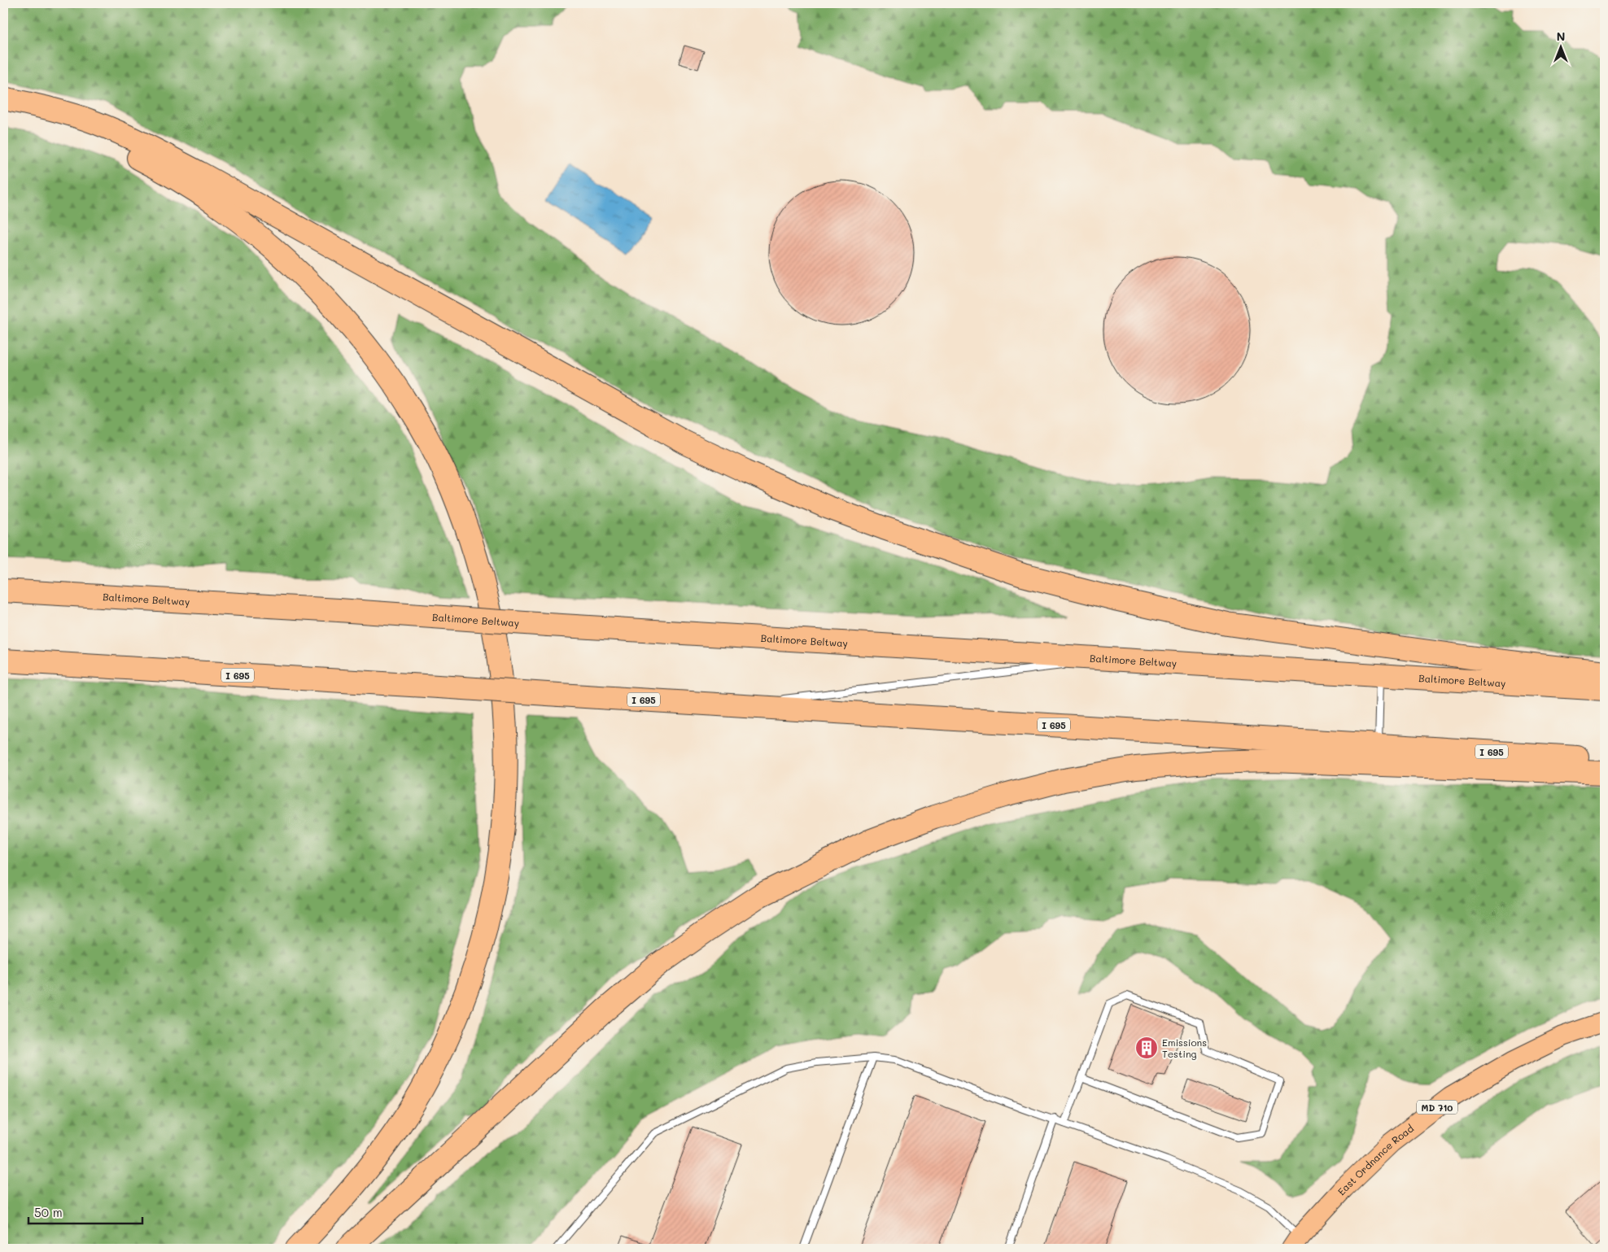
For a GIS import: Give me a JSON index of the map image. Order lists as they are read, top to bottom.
{
  "streets": {
    "highway": ["Baltimore Beltway", "I 695"],
    "main road": ["MD 710", "East Ordnance Road"]
  },
  "places": {
    "building": ["Emissions Testing"]
  },
  "scale_bar": "50 m",
  "north": "top"
}
